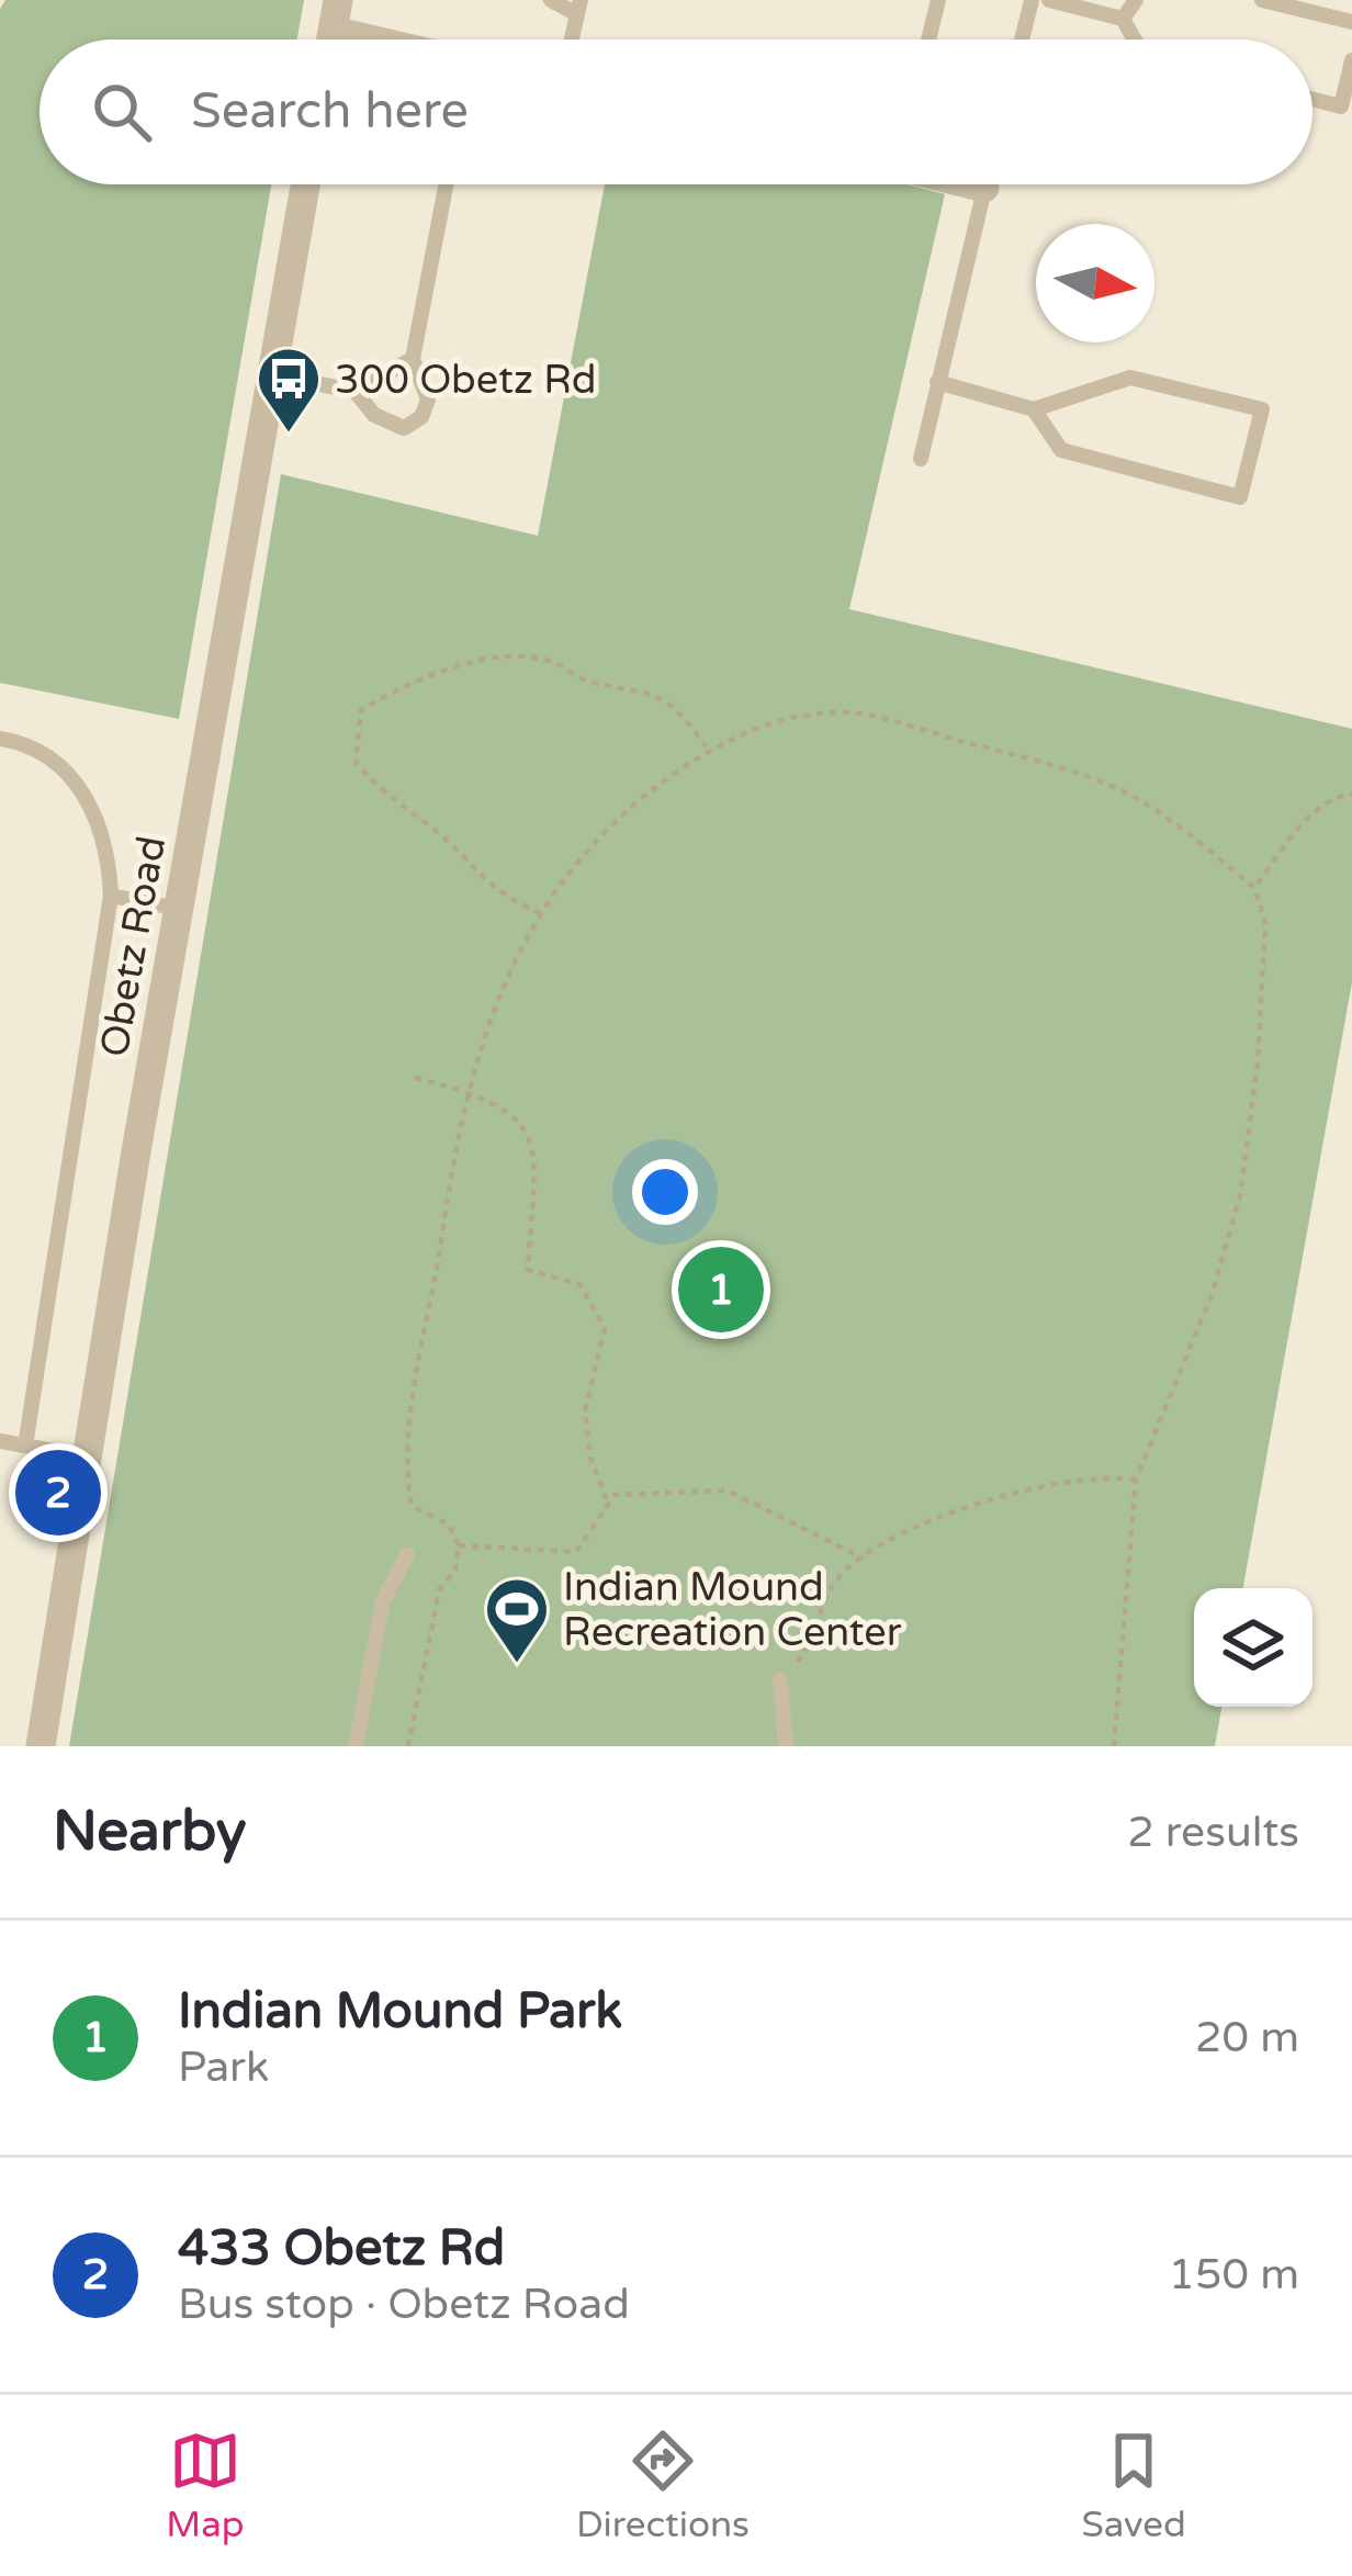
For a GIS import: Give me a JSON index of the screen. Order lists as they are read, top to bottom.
{
  "streets": {
    "street": ["Obetz Road"]
  },
  "places": {
    "bus stop": ["300 Obetz Rd"],
    "sports": ["Indian Mound Recreation Center"]
  },
  "north": "right",
  "page": {
    "search": "Search here",
    "pins": ["1", "2"],
    "heading": ["Nearby", "2 results"],
    "list": [
      {
        "mark": "1",
        "name": "Indian Mound Park",
        "note": "Park",
        "value": "20 m"
      },
      {
        "mark": "2",
        "name": "433 Obetz Rd",
        "note": "Bus stop · Obetz Road",
        "value": "150 m"
      }
    ],
    "nav": ["Map", "Directions", "Saved"]
  }
}
